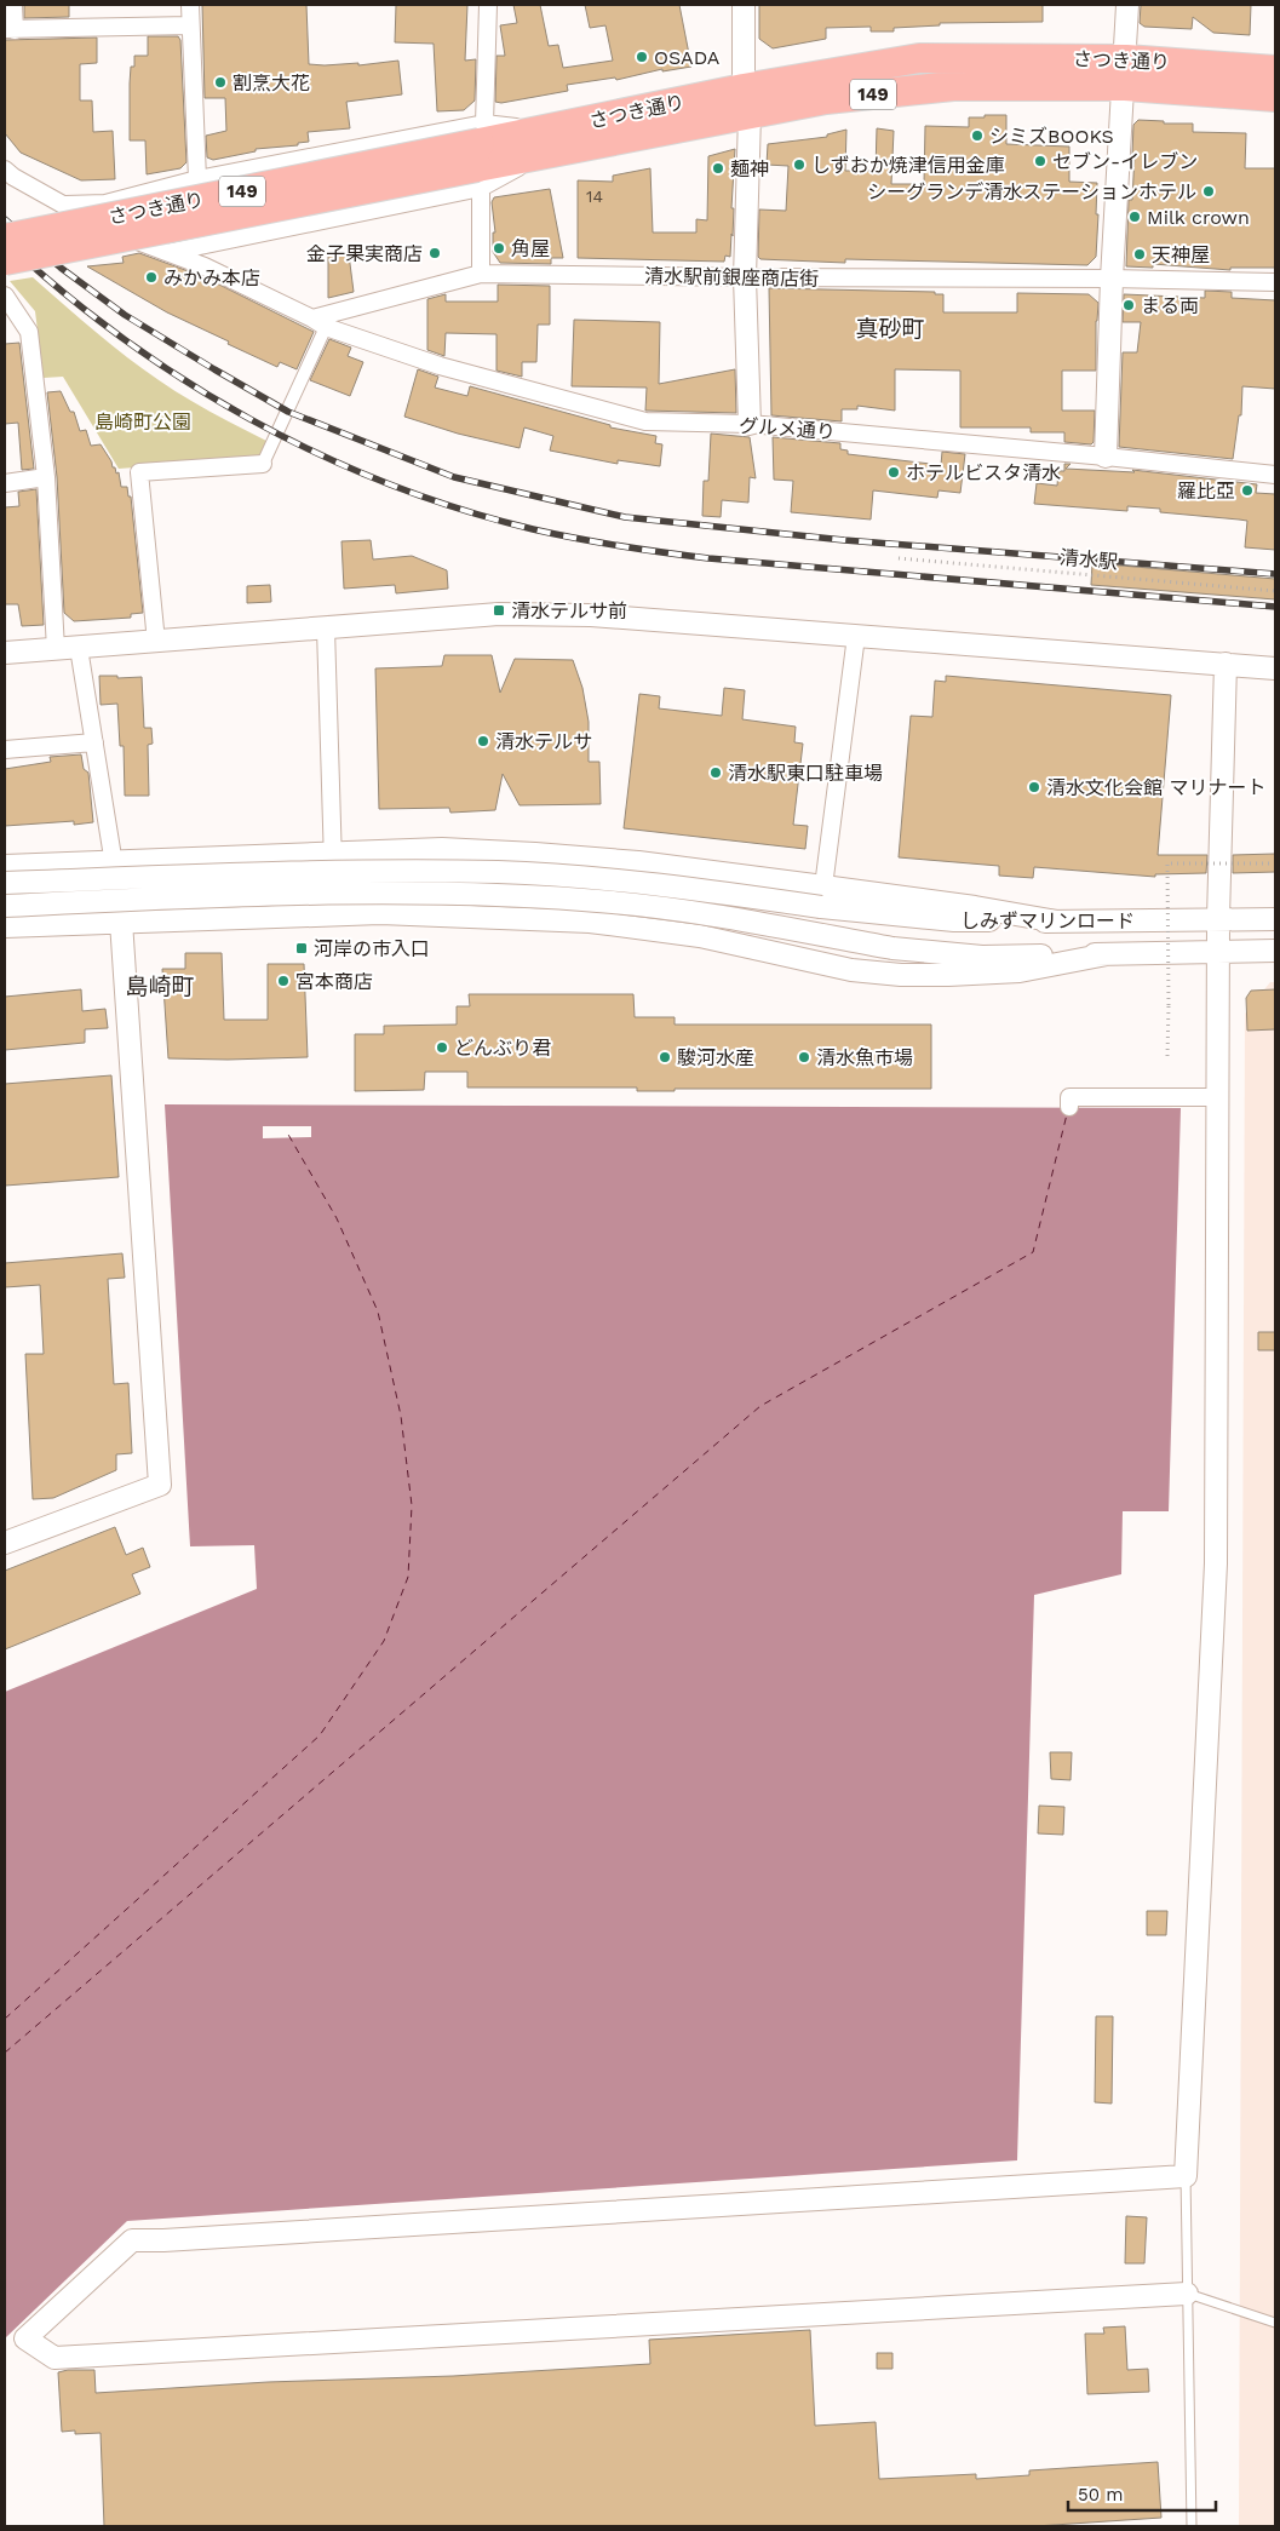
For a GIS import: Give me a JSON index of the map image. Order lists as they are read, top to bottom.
{
  "streets": {
    "highway": ["さつき通り", "149"],
    "street": ["清水駅前銀座商店街", "グルメ通り", "しみずマリンロード"],
    "path": ["清水駅"]
  },
  "crossings": [
    ["清水駅前銀座商店街", "グルメ通り"]
  ],
  "districts": ["真砂町", "島崎町"],
  "parks": ["島崎町公園"],
  "places": {
    "other": [
      "OSADA",
      "割烹大花",
      "シミズBOOKS",
      "セブン-イレブン",
      "しずおか焼津信用金庫",
      "麺神",
      "シーグランデ清水ステーションホテル",
      "Milk crown",
      "角屋",
      "金子果実商店",
      "天神屋",
      "みかみ本店",
      "まる両",
      "ホテルビスタ清水",
      "羅比亞",
      "清水テルサ",
      "清水駅東口駐車場",
      "清水文化会館 マリナート",
      "宮本商店",
      "どんぶり君",
      "駿河水産",
      "清水魚市場"
    ],
    "transit": ["清水テルサ前", "河岸の市入口"]
  },
  "house_numbers": ["14"],
  "scale_bar": "50 m"
}
